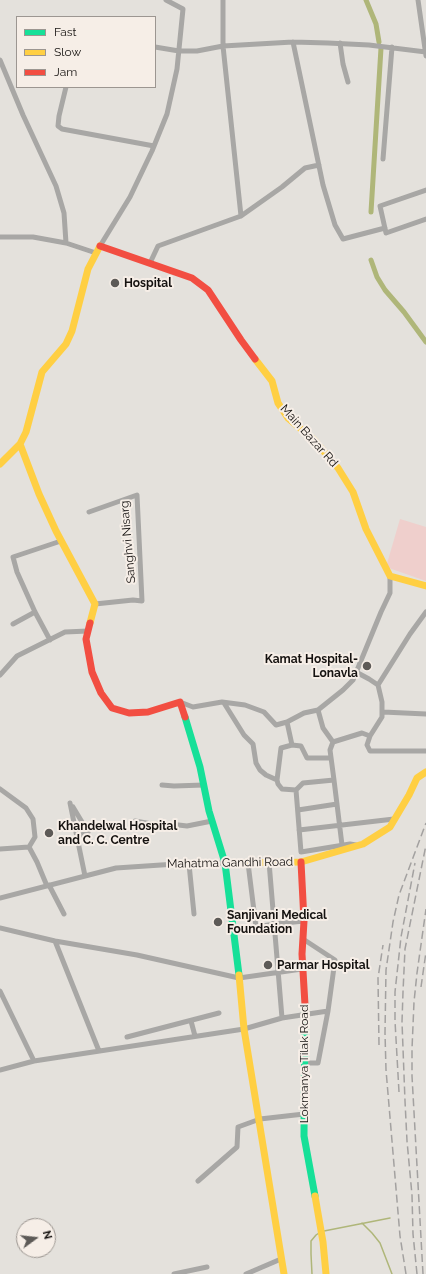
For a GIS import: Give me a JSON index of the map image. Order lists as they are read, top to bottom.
{
  "streets": {
    "main road": ["Main Bazar Rd", "Mahatma Gandhi Road", "Lokmanya Tilak Road"],
    "street": ["Sanghvi Nisarg"]
  },
  "crossings": [
    ["Mahatma Gandhi Road", "Lokmanya Tilak Road"]
  ],
  "places": [
    "Hospital",
    "Kamat Hospital- Lonavla",
    "Khandelwal Hospital and C. C. Centre",
    "Sanjivani Medical Foundation",
    "Parmar Hospital"
  ],
  "legend": ["Fast", "Slow", "Jam"],
  "north": "right"
}
